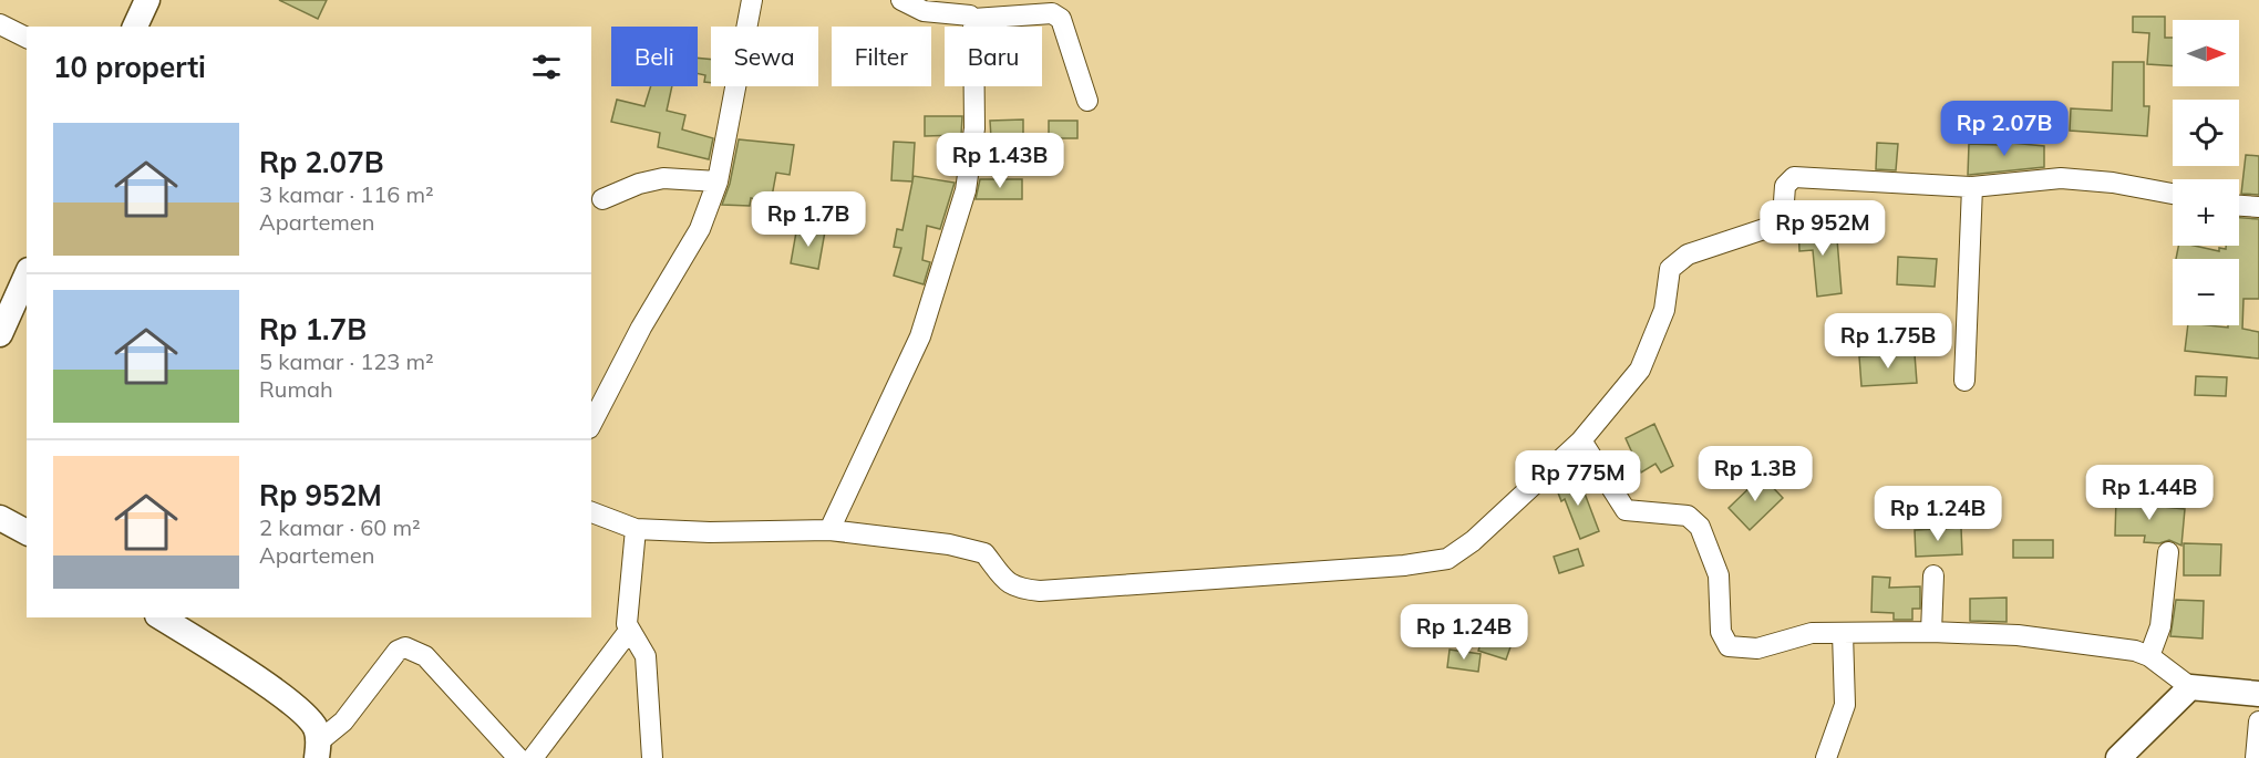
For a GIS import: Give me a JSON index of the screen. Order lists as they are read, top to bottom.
{
  "north": "right",
  "page": {
    "map_buttons": ["+", "−"],
    "chip": [
      "Beli",
      "Sewa",
      "Filter",
      "Baru"
    ],
    "heading": "10 properti",
    "price": [
      "Rp 2.07B",
      "Rp 1.43B",
      "Rp 1.7B",
      "Rp 952M",
      "Rp 1.75B",
      "Rp 1.3B",
      "Rp 775M",
      "Rp 1.44B",
      "Rp 1.24B",
      "Rp 1.24B"
    ],
    "list": [
      {
        "name": "Rp 2.07B",
        "note": "3 kamar · 116 m² · Apartemen"
      },
      {
        "name": "Rp 1.7B",
        "note": "5 kamar · 123 m² · Rumah"
      },
      {
        "name": "Rp 952M",
        "note": "2 kamar · 60 m² · Apartemen"
      }
    ]
  }
}
